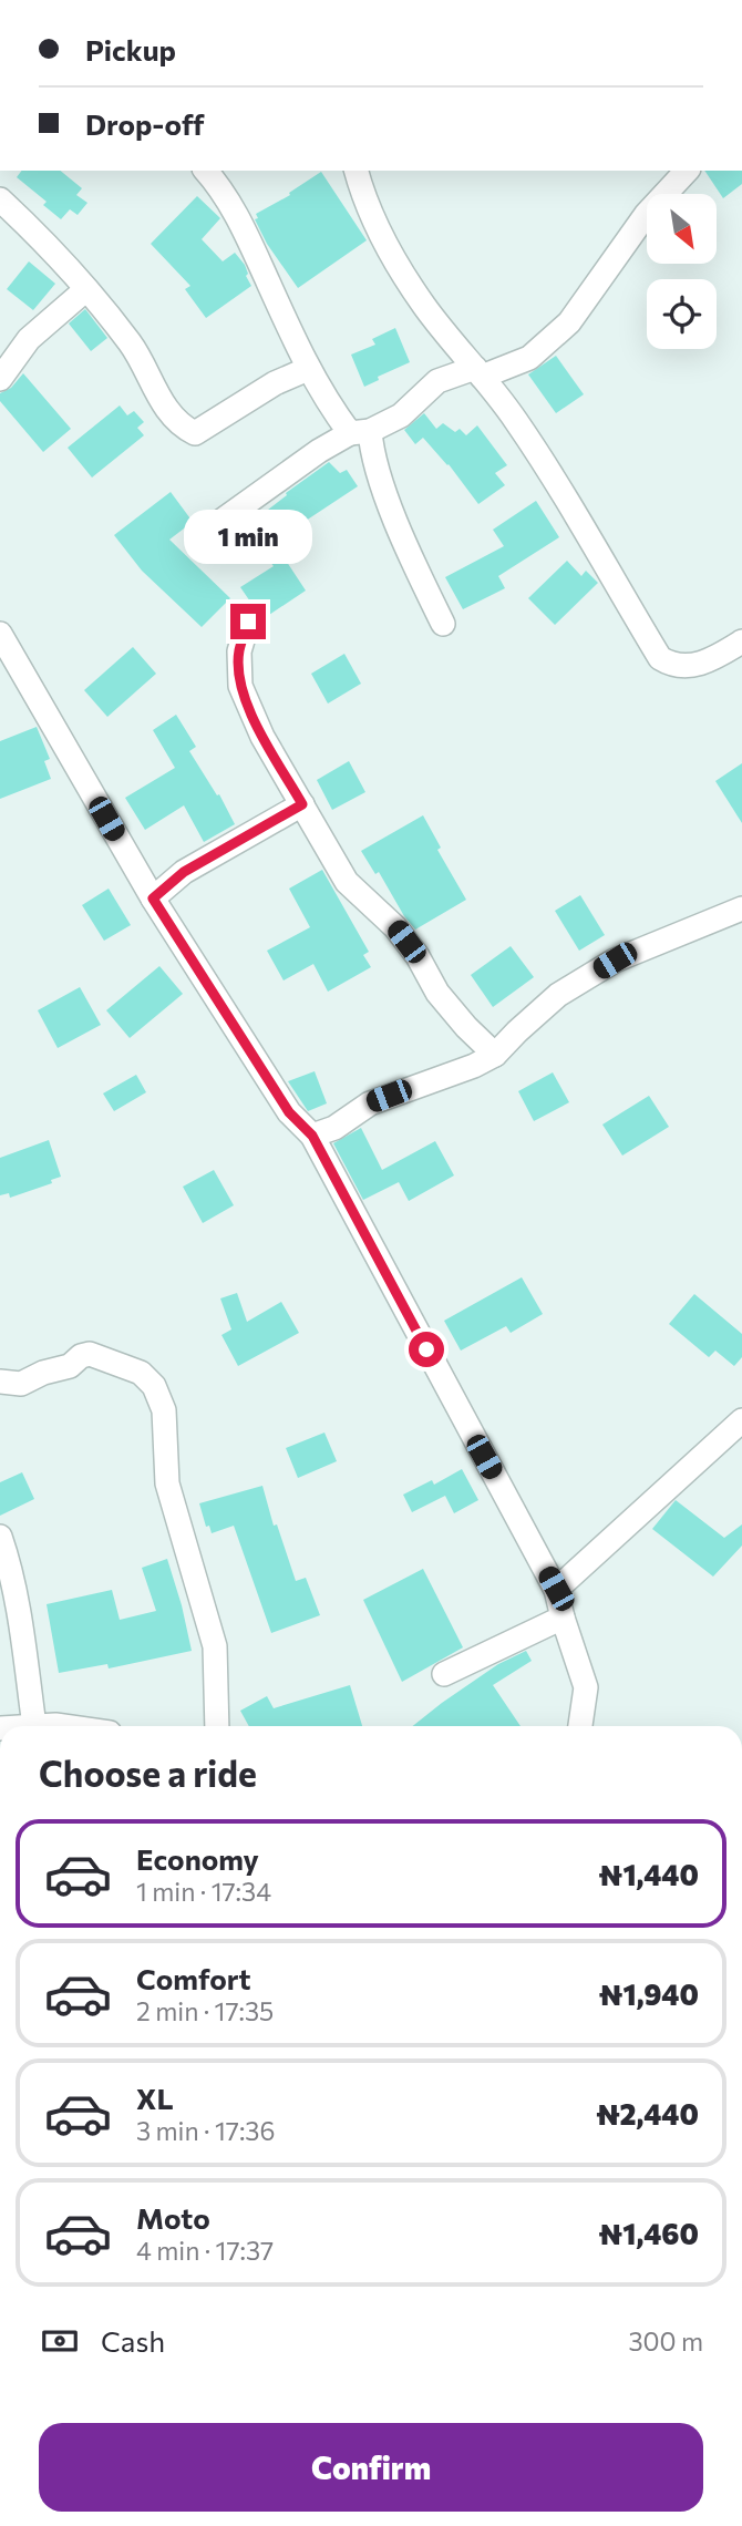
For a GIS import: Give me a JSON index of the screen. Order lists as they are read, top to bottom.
{
  "north": "bottom right",
  "page": {
    "banner": ["Pickup", "Drop-off"],
    "bubble": "1 min",
    "heading": "Choose a ride",
    "list": [
      {
        "name": "Economy",
        "note": "1 min · 17:34",
        "value": "₦1,440"
      },
      {
        "name": "Comfort",
        "note": "2 min · 17:35",
        "value": "₦1,940"
      },
      {
        "name": "XL",
        "note": "3 min · 17:36",
        "value": "₦2,440"
      },
      {
        "name": "Moto",
        "note": "4 min · 17:37",
        "value": "₦1,460"
      }
    ],
    "pay": ["Cash", "300 m"],
    "buttons": "Confirm"
  }
}
